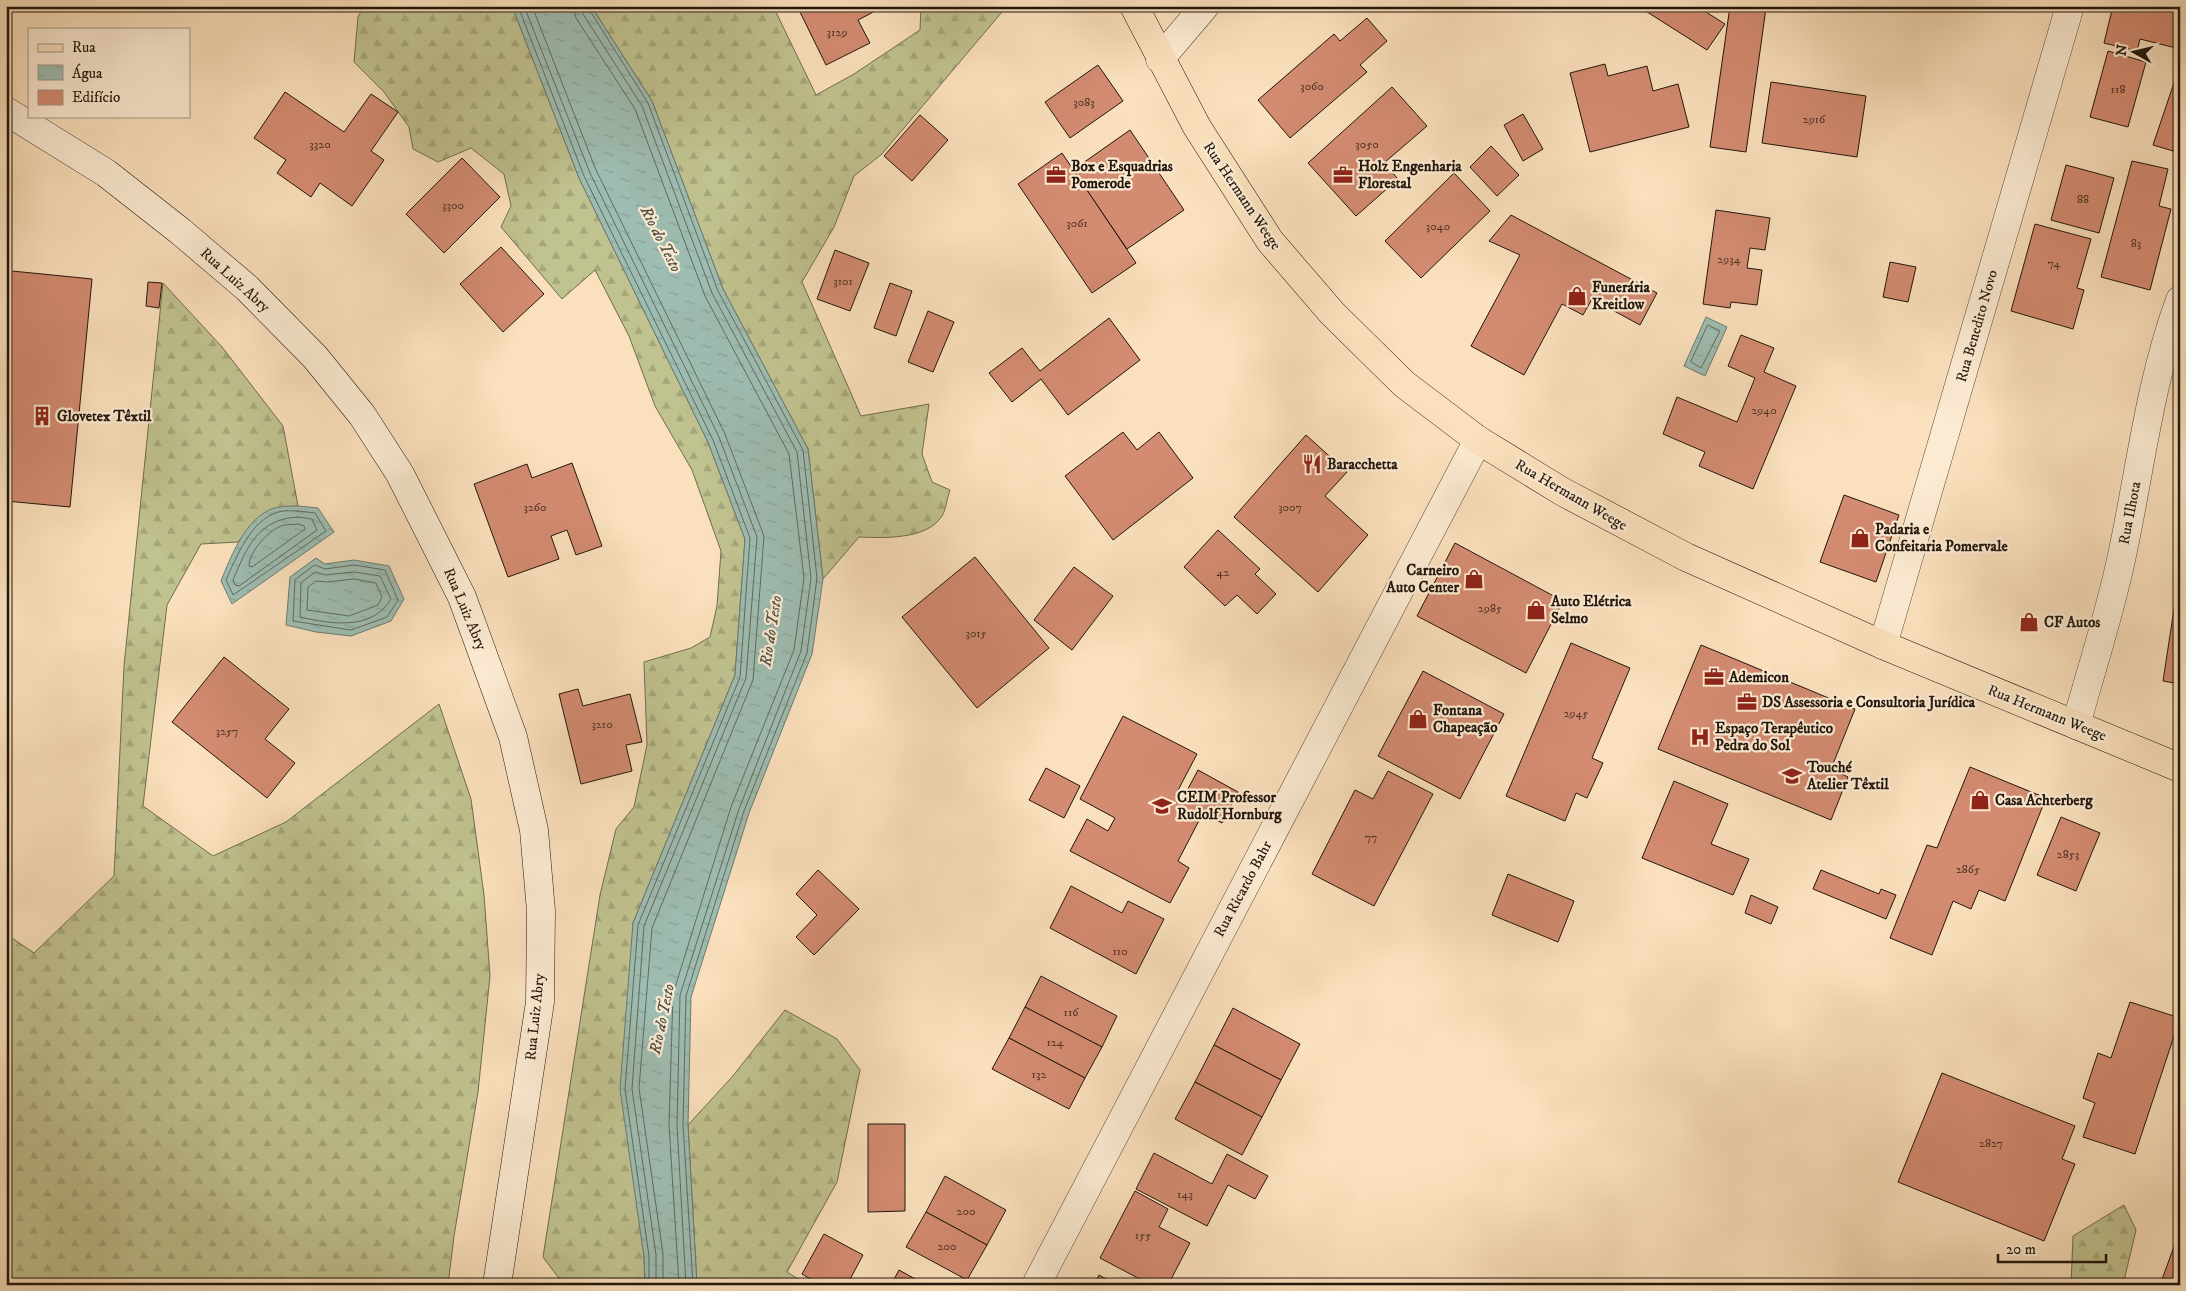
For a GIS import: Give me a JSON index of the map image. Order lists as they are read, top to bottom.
{
  "streets": {
    "main road": ["Rua Hermann Weege"],
    "street": [
      "Rua Luiz Abry",
      "Rua Benedito Novo",
      "Rua Ilhota",
      "Rua Ricardo Bahr"
    ]
  },
  "crossings": [
    ["Rua Hermann Weege", "Rua Benedito Novo"],
    ["Rua Hermann Weege", "Rua Ilhota"],
    ["Rua Hermann Weege", "Rua Ricardo Bahr"]
  ],
  "water": ["Rio do Testo"],
  "places": {
    "office": [
      "Box e Esquadrias Pomerode",
      "Holz Engenharia Florestal",
      "Ademicon",
      "DS Assessoria e Consultoria Jurídica"
    ],
    "shop": [
      "Funerária Kreitlow",
      "Padaria e Confeitaria Pomervale",
      "Carneiro Auto Center",
      "Auto Elétrica Selmo",
      "CF Autos",
      "Fontana Chapeação",
      "Casa Achterberg"
    ],
    "building": ["Glovetex Têxtil"],
    "restaurant": ["Baracchetta"],
    "hospital": ["Espaço Terapêutico Pedra do Sol"],
    "school or university": ["Touché Atelier Têxtil", "CEIM Professor Rudolf Hornburg"]
  },
  "house_numbers": [
    "3129",
    "3060",
    "118",
    "3083",
    "2916",
    "3320",
    "3050",
    "88",
    "3300",
    "3061",
    "3040",
    "83",
    "2934",
    "74",
    "3101",
    "2940",
    "3260",
    "3007",
    "42",
    "2985",
    "3015",
    "2945",
    "3210",
    "3257",
    "77",
    "2853",
    "2865",
    "110",
    "116",
    "124",
    "132",
    "2827",
    "143",
    "200",
    "155",
    "200"
  ],
  "legend": ["Rua", "Água", "Edifício"],
  "scale_bar": "20 m",
  "north": "left"
}
